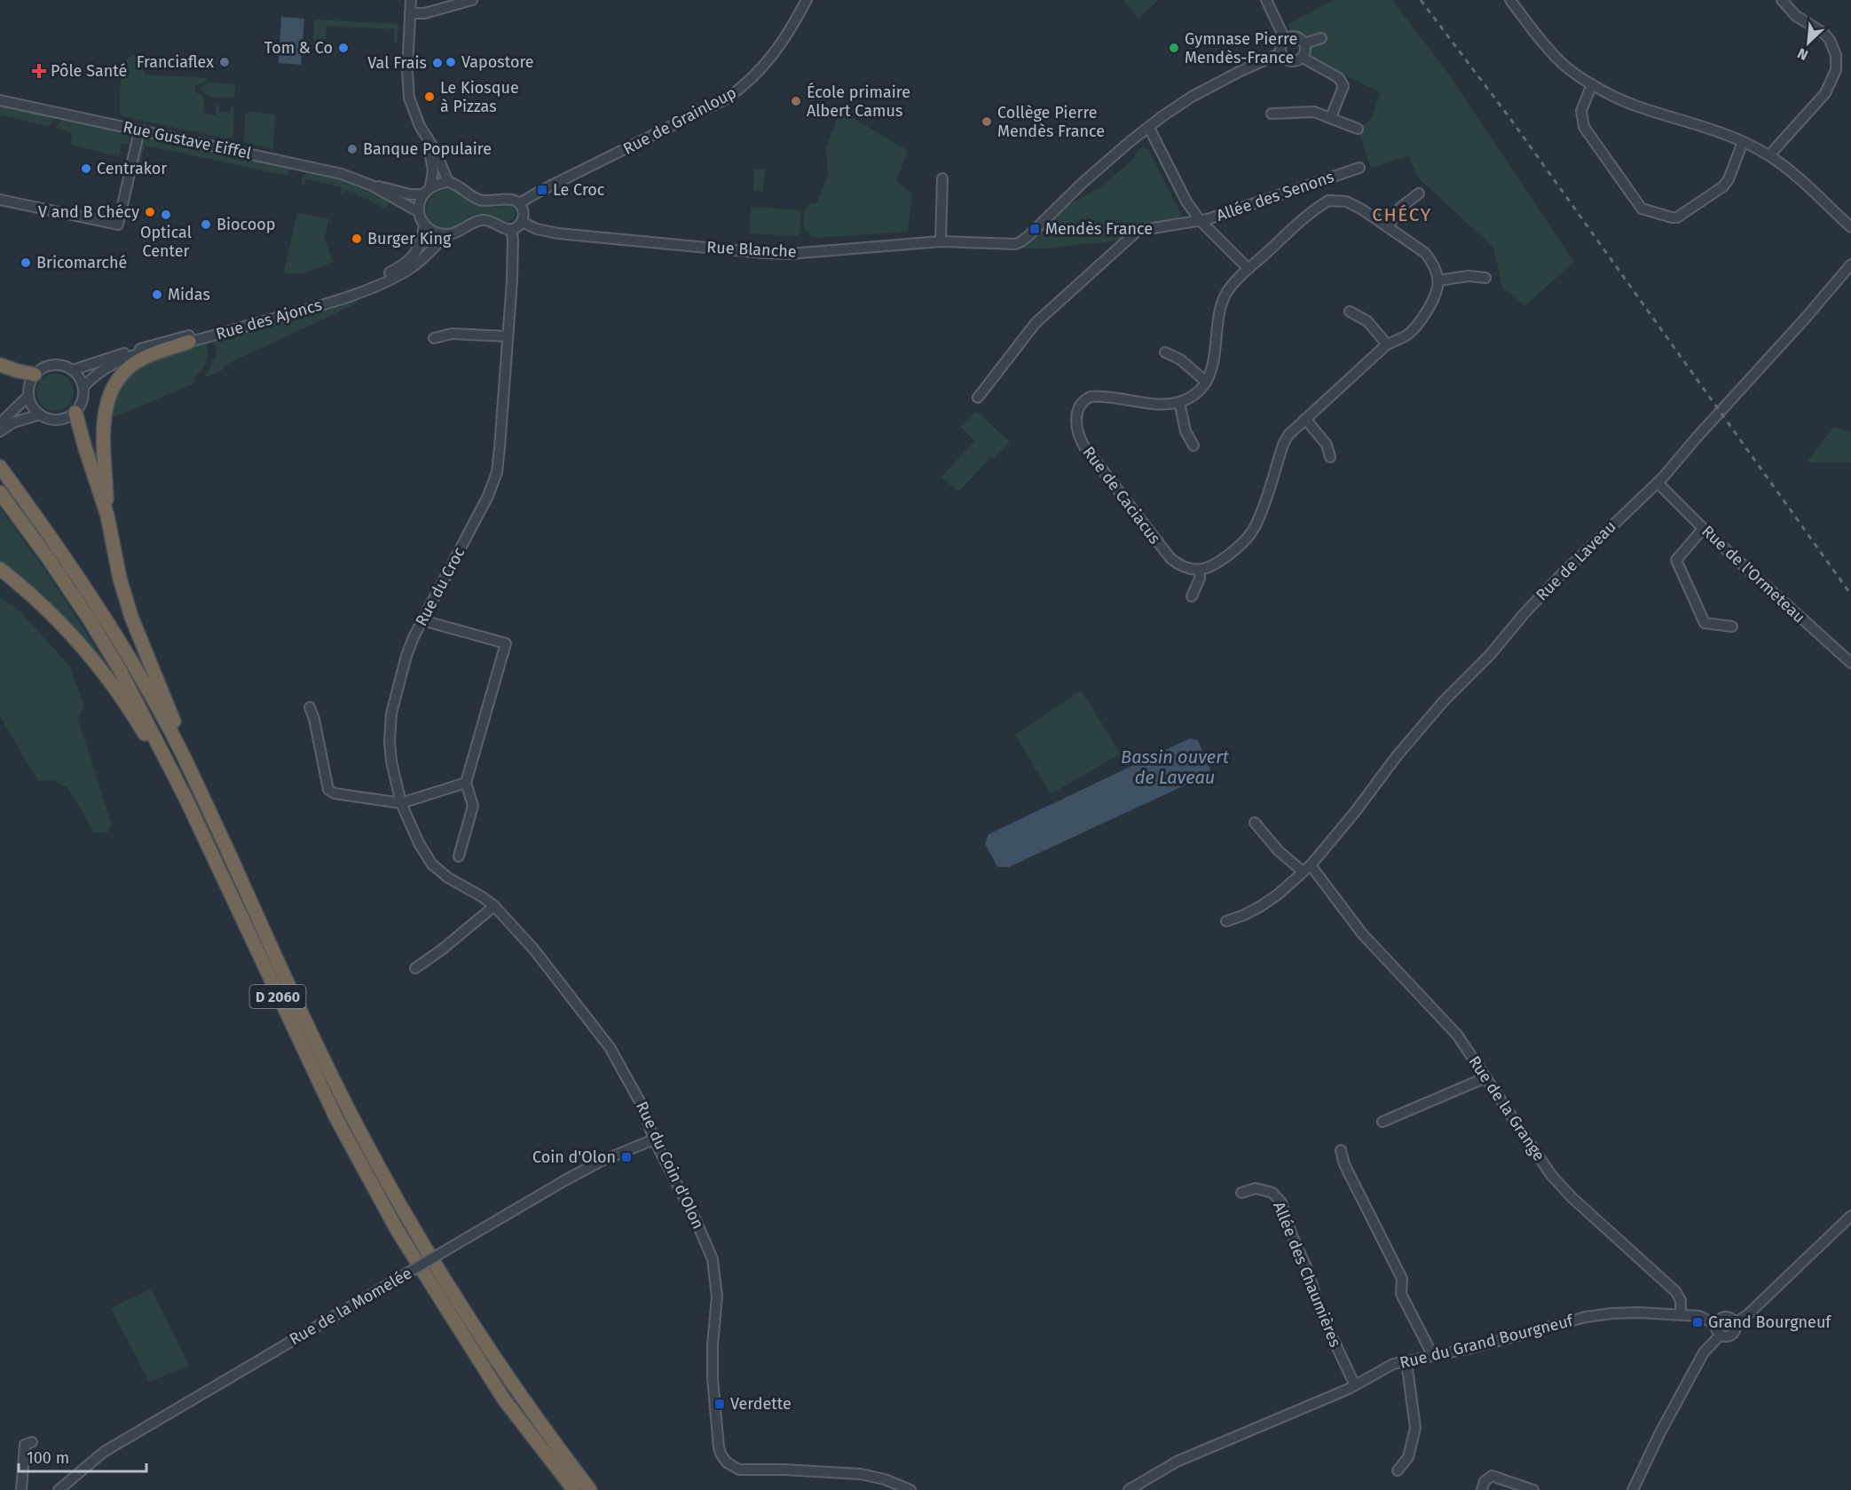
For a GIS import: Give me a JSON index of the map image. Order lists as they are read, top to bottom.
{
  "streets": {
    "highway": ["D 2060"],
    "street": [
      "Rue de Grainloup",
      "Rue Gustave Eiffel",
      "Allée des Senons",
      "Rue Blanche",
      "Rue des Ajoncs",
      "Rue de Caciacus",
      "Rue de Laveau",
      "Rue de l'Ormeteau",
      "Rue du Croc",
      "Rue de la Grange",
      "Rue du Coin d'Olon",
      "Allée des Chaumières",
      "Rue de la Momelée",
      "Rue du Grand Bourgneuf"
    ]
  },
  "crossings": [
    ["Allée des Senons", "Rue Blanche"],
    ["Rue de Laveau", "Rue de l'Ormeteau"],
    ["Rue de Laveau", "Rue de la Grange"],
    ["Rue du Croc", "Rue du Coin d'Olon"],
    ["Rue de la Grange", "Rue du Grand Bourgneuf"],
    ["Rue du Coin d'Olon", "Rue de la Momelée"],
    ["Allée des Chaumières", "Rue du Grand Bourgneuf"]
  ],
  "districts": ["CHÉCY"],
  "water": ["Bassin ouvert de Laveau"],
  "places": {
    "other": [
      "Tom & Co",
      "Gymnase Pierre Mendès-France",
      "Franciaflex",
      "Vapostore",
      "Val Frais",
      "Le Kiosque à Pizzas",
      "École primaire Albert Camus",
      "Collège Pierre Mendès France",
      "Banque Populaire",
      "Centrakor",
      "V and B Chécy",
      "Optical Center",
      "Biocoop",
      "Burger King",
      "Bricomarché",
      "Midas"
    ],
    "health": ["Pôle Santé"],
    "transit": [
      "Le Croc",
      "Mendès France",
      "Coin d'Olon",
      "Grand Bourgneuf",
      "Verdette"
    ]
  },
  "scale_bar": "100 m",
  "north": "bottom left"
}
